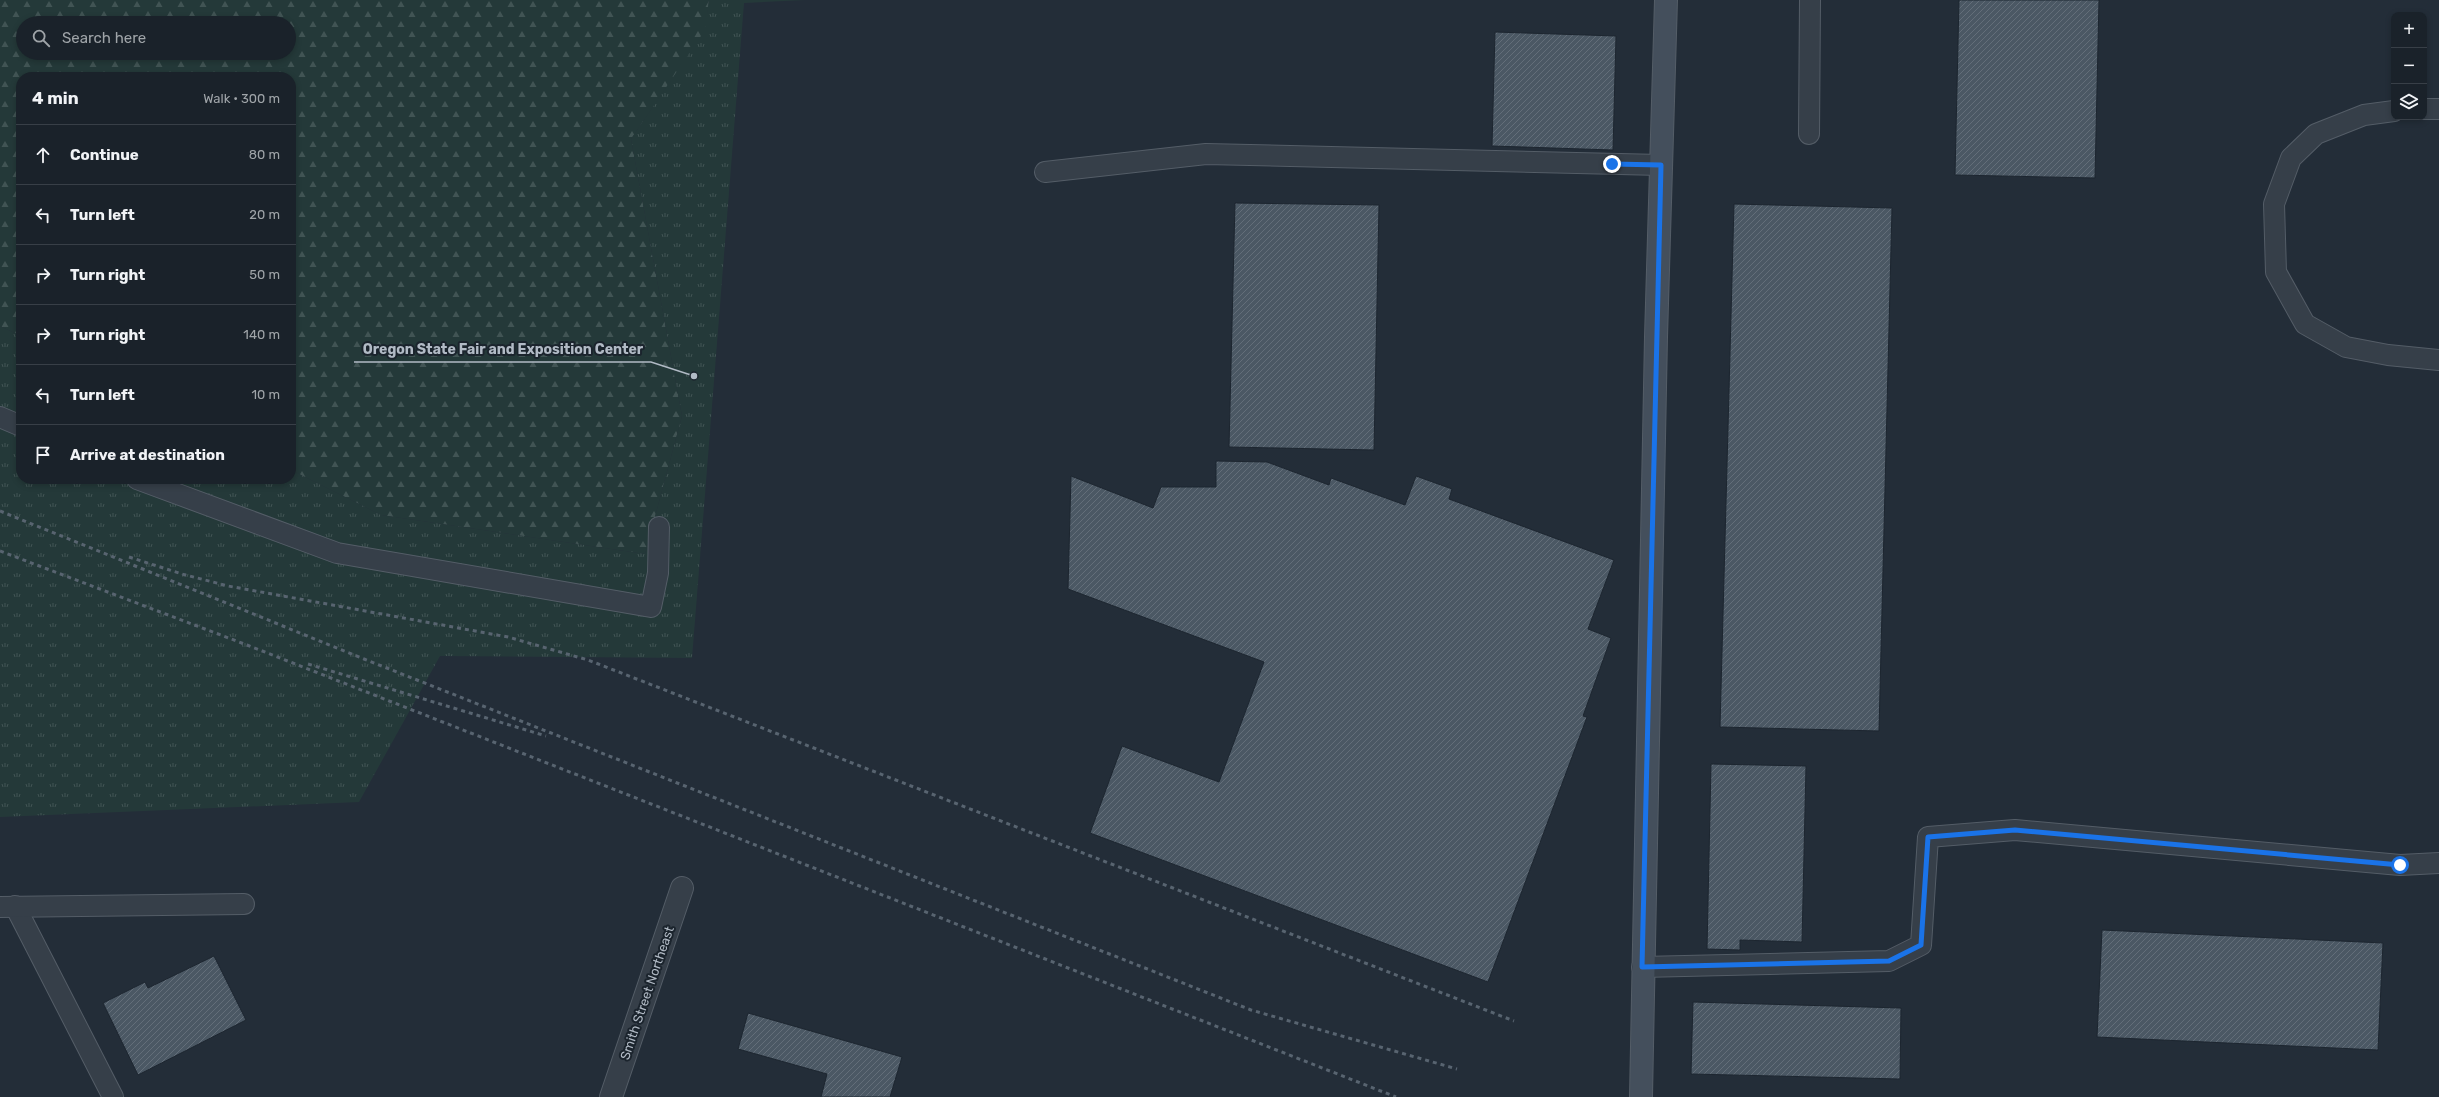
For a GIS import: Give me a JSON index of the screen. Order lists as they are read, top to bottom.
{
  "streets": {
    "street": ["Smith Street Northeast"]
  },
  "places": ["Oregon State Fair and Exposition Center"],
  "page": {
    "map_buttons": ["+", "−"],
    "search": "Search here",
    "heading": ["4 min", "Walk · 300 m"],
    "list": [
      ["Continue", "80 m"],
      ["Turn left", "20 m"],
      ["Turn right", "50 m"],
      ["Turn right", "140 m"],
      ["Turn left", "10 m"],
      "Arrive at destination"
    ]
  }
}
